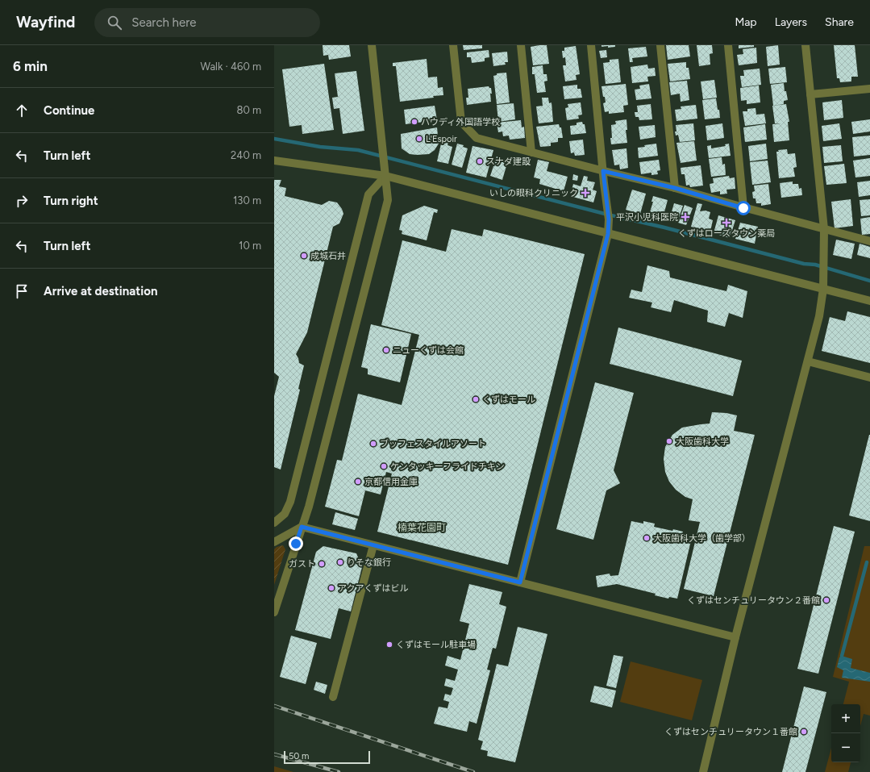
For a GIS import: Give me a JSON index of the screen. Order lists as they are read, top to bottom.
{
  "districts": ["楠葉花園町"],
  "places": {
    "other": [
      "ハウディ外国語学校",
      "L'Espoir",
      "スナダ建設",
      "成城石井",
      "ニューくずは会館",
      "くずはモール",
      "大阪歯科大学",
      "ブッフェスタイルアソート",
      "ケンタッキーフライドチキン",
      "京都信用金庫",
      "大阪歯科大学（歯学部）",
      "りそな銀行",
      "ガスト",
      "アクアくずはビル",
      "くずはセンチュリータウン２番館",
      "くずはモール駐車場",
      "くずはセンチュリータウン１番館"
    ],
    "health": ["いしの眼科クリニック", "平沢小児科医院", "くずはローズタウン薬局"]
  },
  "scale_bar": "50 m",
  "page": {
    "header": "Wayfind",
    "search": "Search here",
    "nav": ["Map", "Layers", "Share"],
    "heading": ["6 min", "Walk · 460 m"],
    "list": [
      ["Continue", "80 m"],
      ["Turn left", "240 m"],
      ["Turn right", "130 m"],
      ["Turn left", "10 m"],
      "Arrive at destination"
    ],
    "map_buttons": ["+", "−"],
    "scale": "50 m"
  }
}
